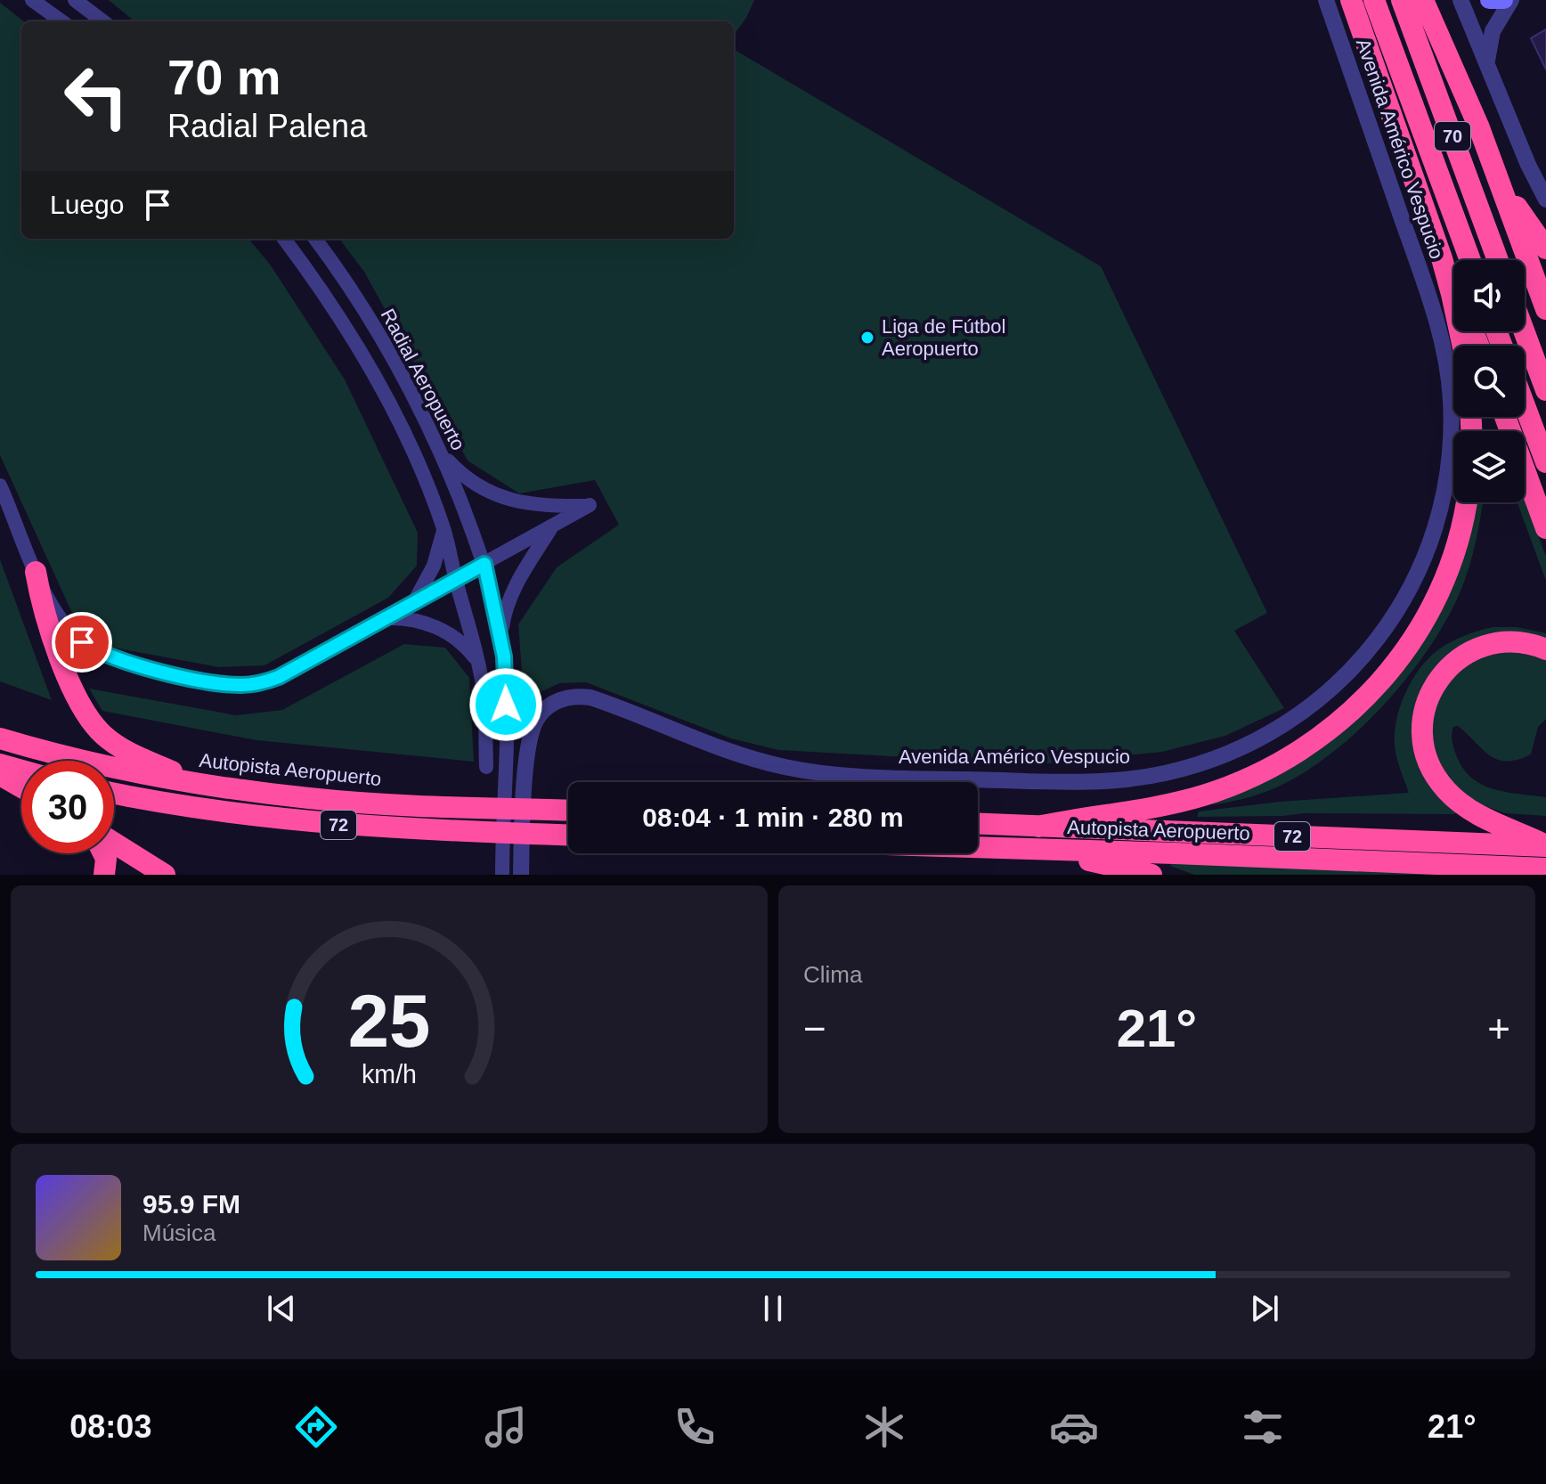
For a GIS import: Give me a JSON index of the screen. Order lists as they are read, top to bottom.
{
  "streets": {
    "highway": ["70", "Autopista Aeropuerto", "72"],
    "street": ["Avenida Américo Vespucio", "Radial Aeropuerto"]
  },
  "places": ["Liga de Fútbol Aeropuerto"],
  "page": {
    "turn": ["70 m", "Radial Palena"],
    "then": "Luego",
    "limit": "30",
    "trip": "08:04 · 1 min · 280 m",
    "tile": "Clima",
    "heat": ["−", "21°", "+"],
    "song": ["95.9 FM", "Música"],
    "tabs": ["08:03", "21°"],
    "gauge": ["25", "km/h"]
  }
}
